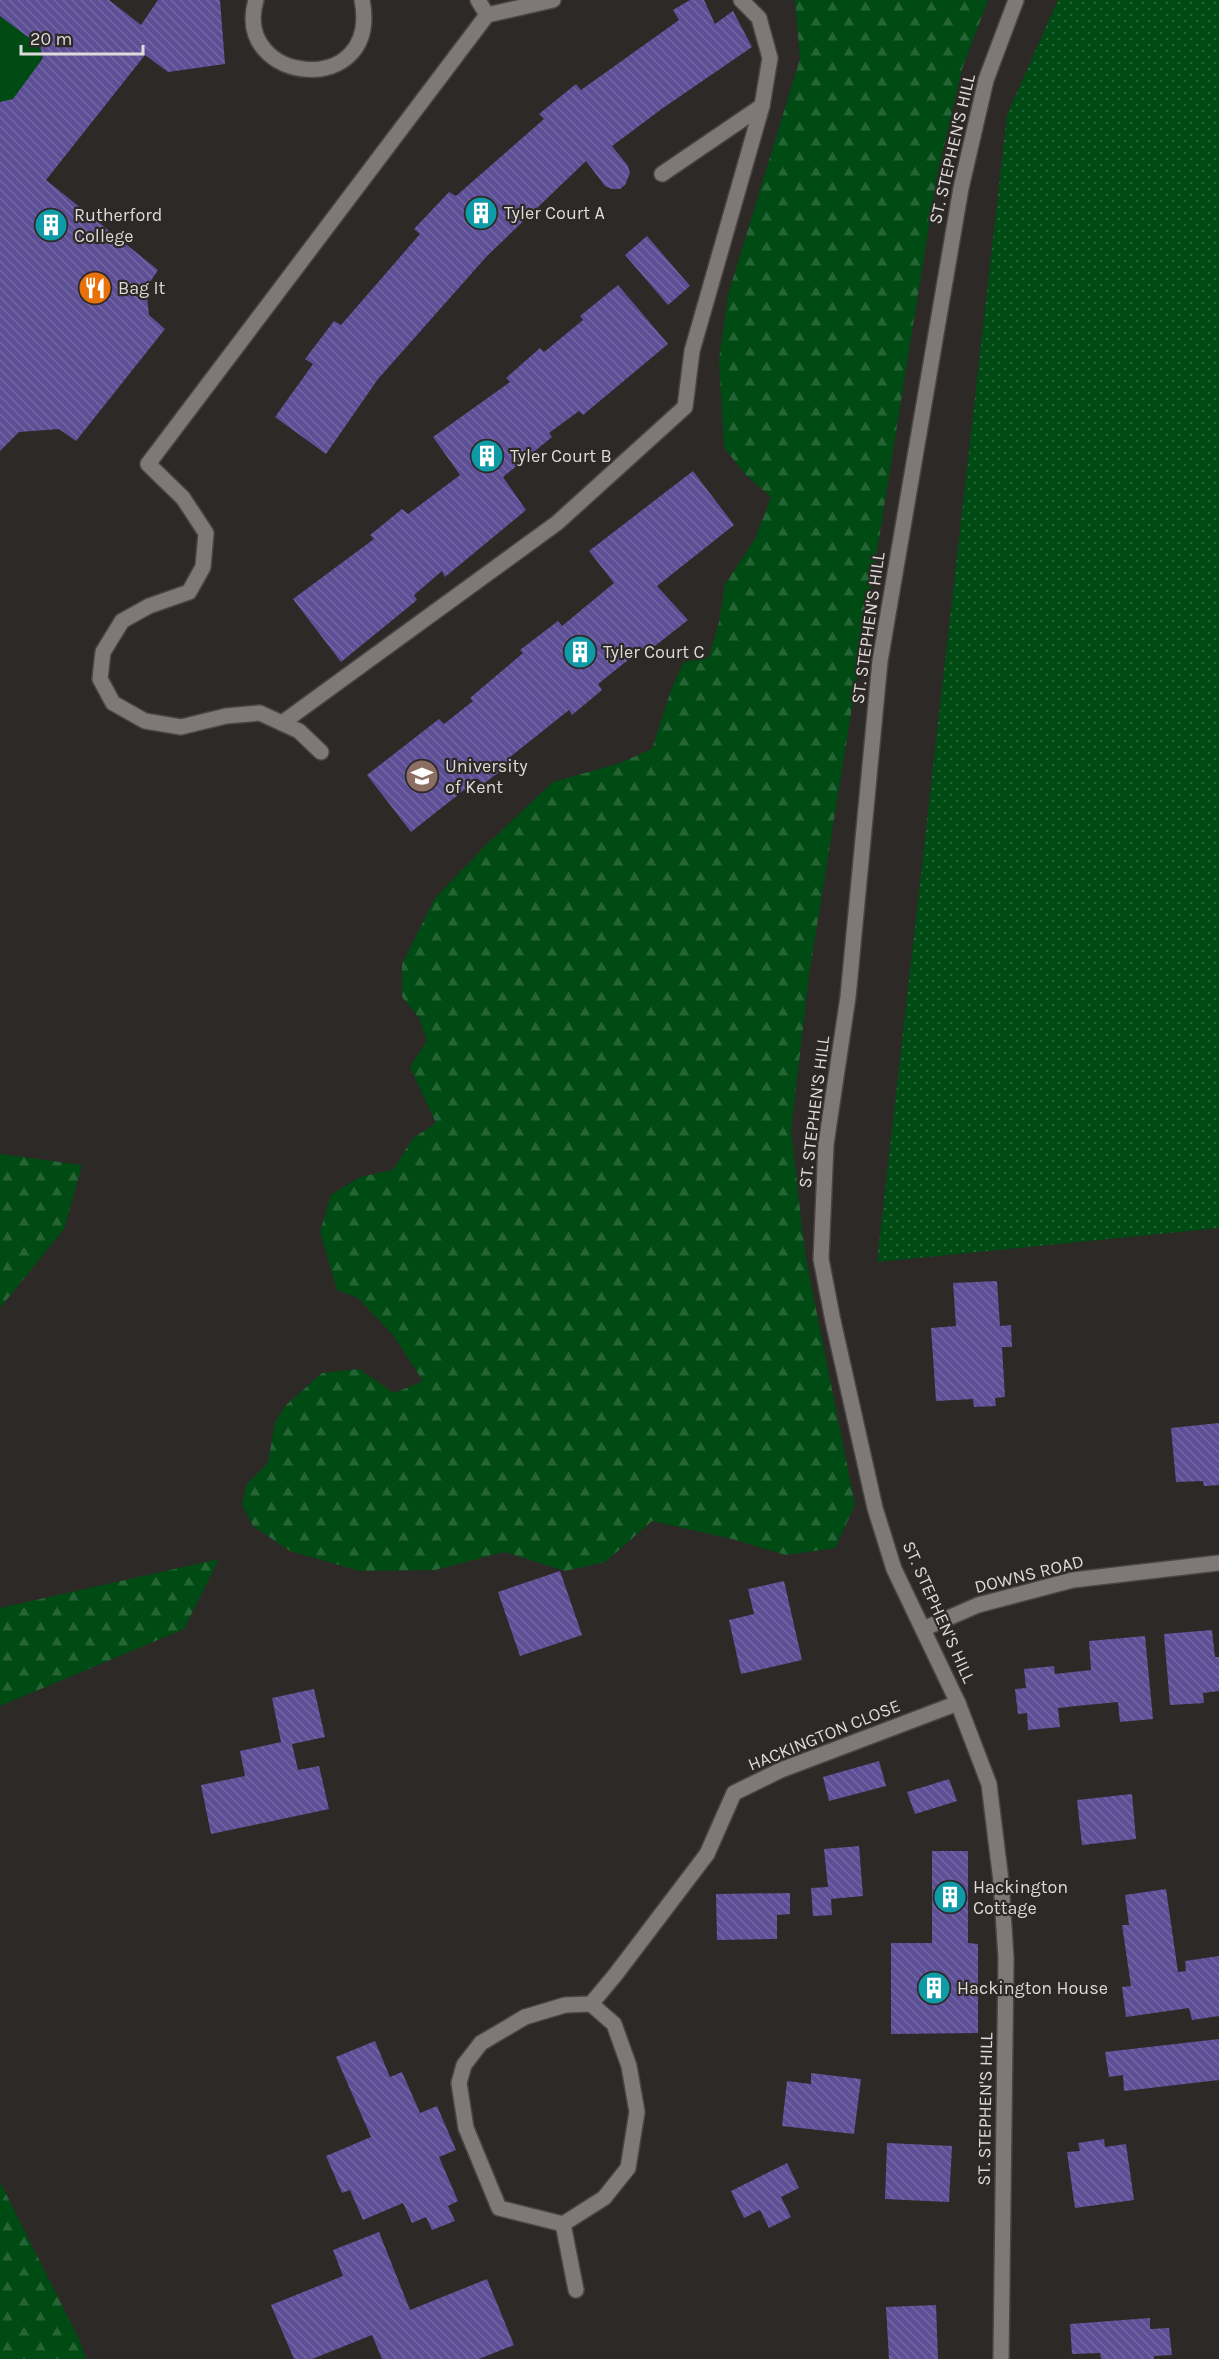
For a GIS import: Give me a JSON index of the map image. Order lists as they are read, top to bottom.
{
  "streets": {
    "street": ["ST. STEPHEN'S HILL", "DOWNS ROAD", "HACKINGTON CLOSE"]
  },
  "crossings": [
    ["ST. STEPHEN'S HILL", "DOWNS ROAD"],
    ["ST. STEPHEN'S HILL", "HACKINGTON CLOSE"]
  ],
  "places": {
    "building": [
      "Tyler Court A",
      "Rutherford College",
      "Tyler Court B",
      "Tyler Court C",
      "Hackington Cottage",
      "Hackington House"
    ],
    "restaurant": ["Bag It"],
    "school or university": ["University of Kent"]
  },
  "scale_bar": "20 m"
}
